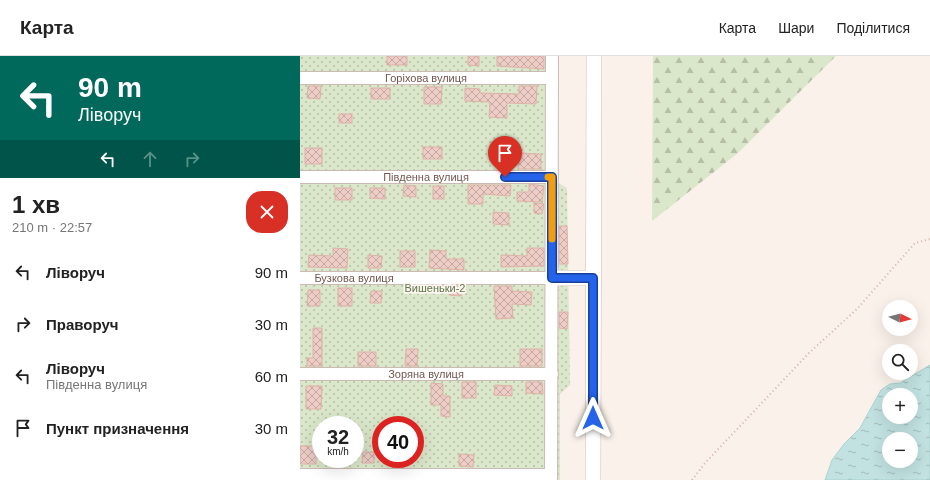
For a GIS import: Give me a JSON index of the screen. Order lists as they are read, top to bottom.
{
  "streets": {
    "street": [
      "Горіхова вулиця",
      "Південна вулиця",
      "Бузкова вулиця",
      "Зоряна вулиця"
    ]
  },
  "parks": ["Вишеньки-2"],
  "north": "right",
  "page": {
    "header": "Карта",
    "nav": ["Карта", "Шари", "Поділитися"],
    "turn": ["90 m", "Ліворуч"],
    "heading": ["1 хв", "210 m · 22:57"],
    "list": [
      {
        "name": "Ліворуч",
        "value": "90 m"
      },
      {
        "name": "Праворуч",
        "value": "30 m"
      },
      {
        "name": "Ліворуч",
        "note": "Південна вулиця",
        "value": "60 m"
      },
      {
        "name": "Пункт призначення",
        "value": "30 m"
      }
    ],
    "map_buttons": ["+", "−"],
    "speed": "32 km/h",
    "limit": "40"
  }
}
